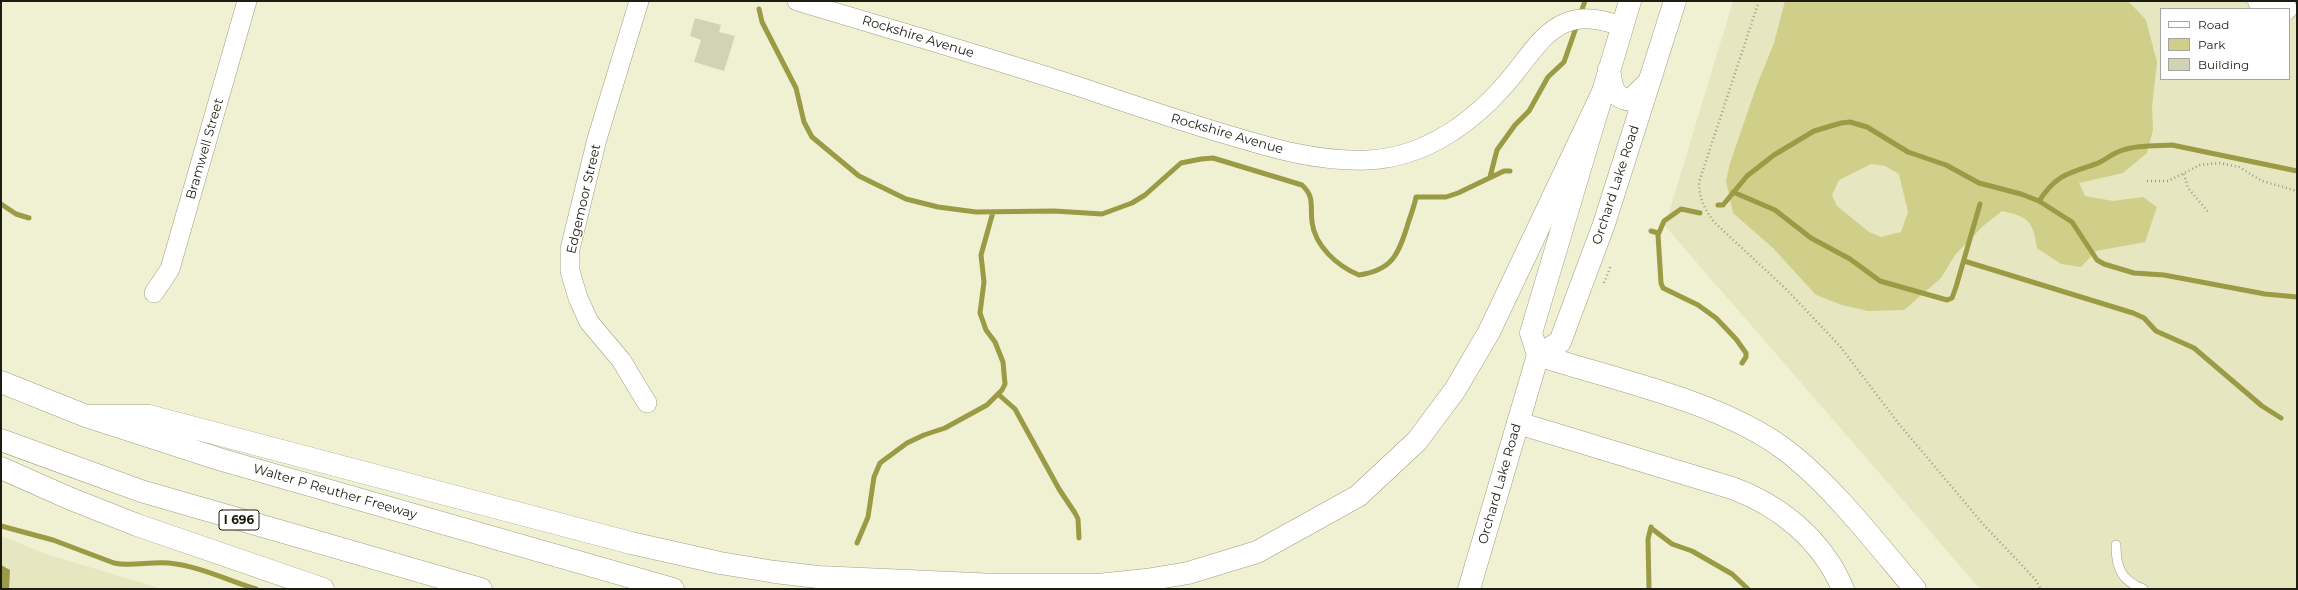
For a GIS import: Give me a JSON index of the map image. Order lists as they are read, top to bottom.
{
  "streets": {
    "main road": ["Orchard Lake Road", "Walter P Reuther Freeway", "I 696"],
    "street": ["Rockshire Avenue", "Bramwell Street", "Edgemoor Street"]
  },
  "legend": ["Road", "Park", "Building"]
}
